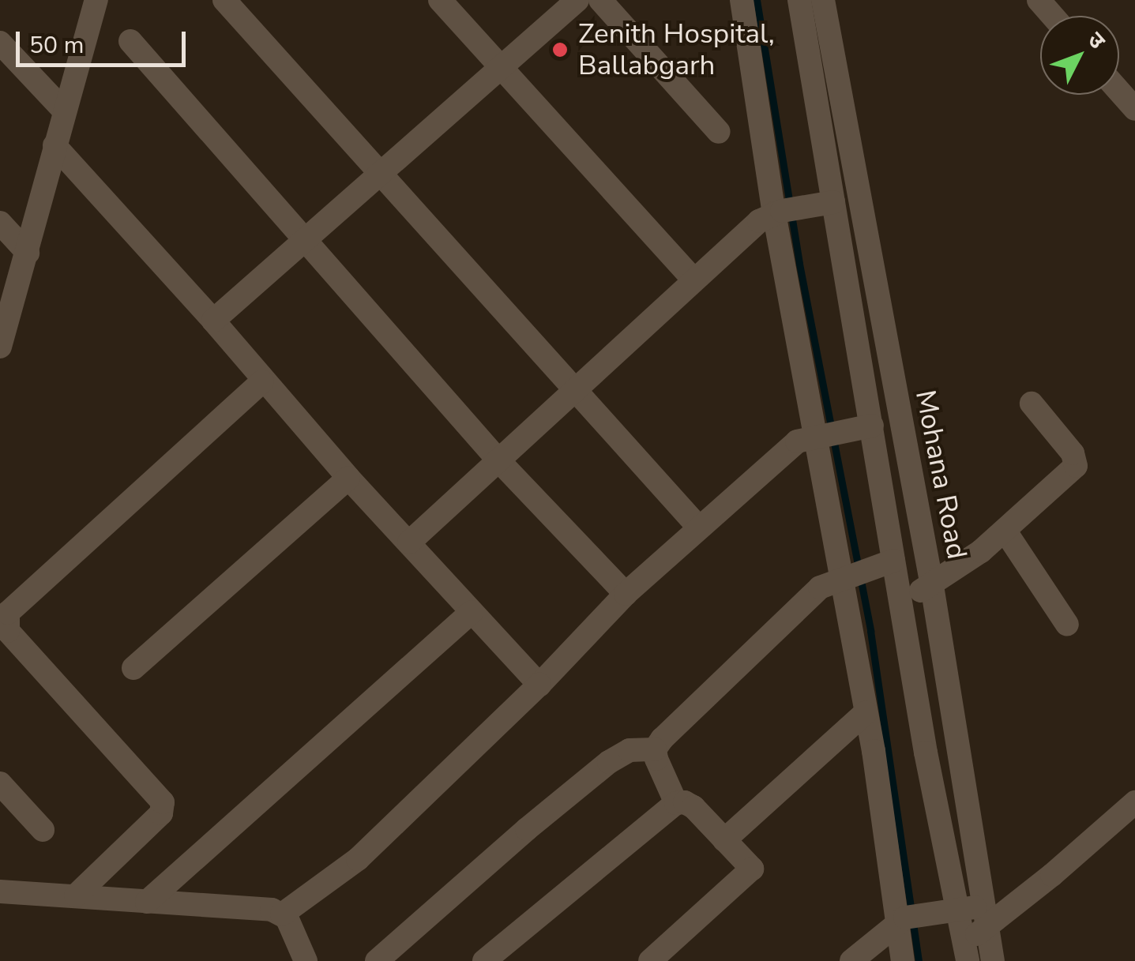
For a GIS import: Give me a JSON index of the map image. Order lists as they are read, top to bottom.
{
  "streets": {
    "street": ["Mohana Road"]
  },
  "places": ["Zenith Hospital, Ballabgarh"],
  "scale_bar": "50 m",
  "north": "top right"
}
